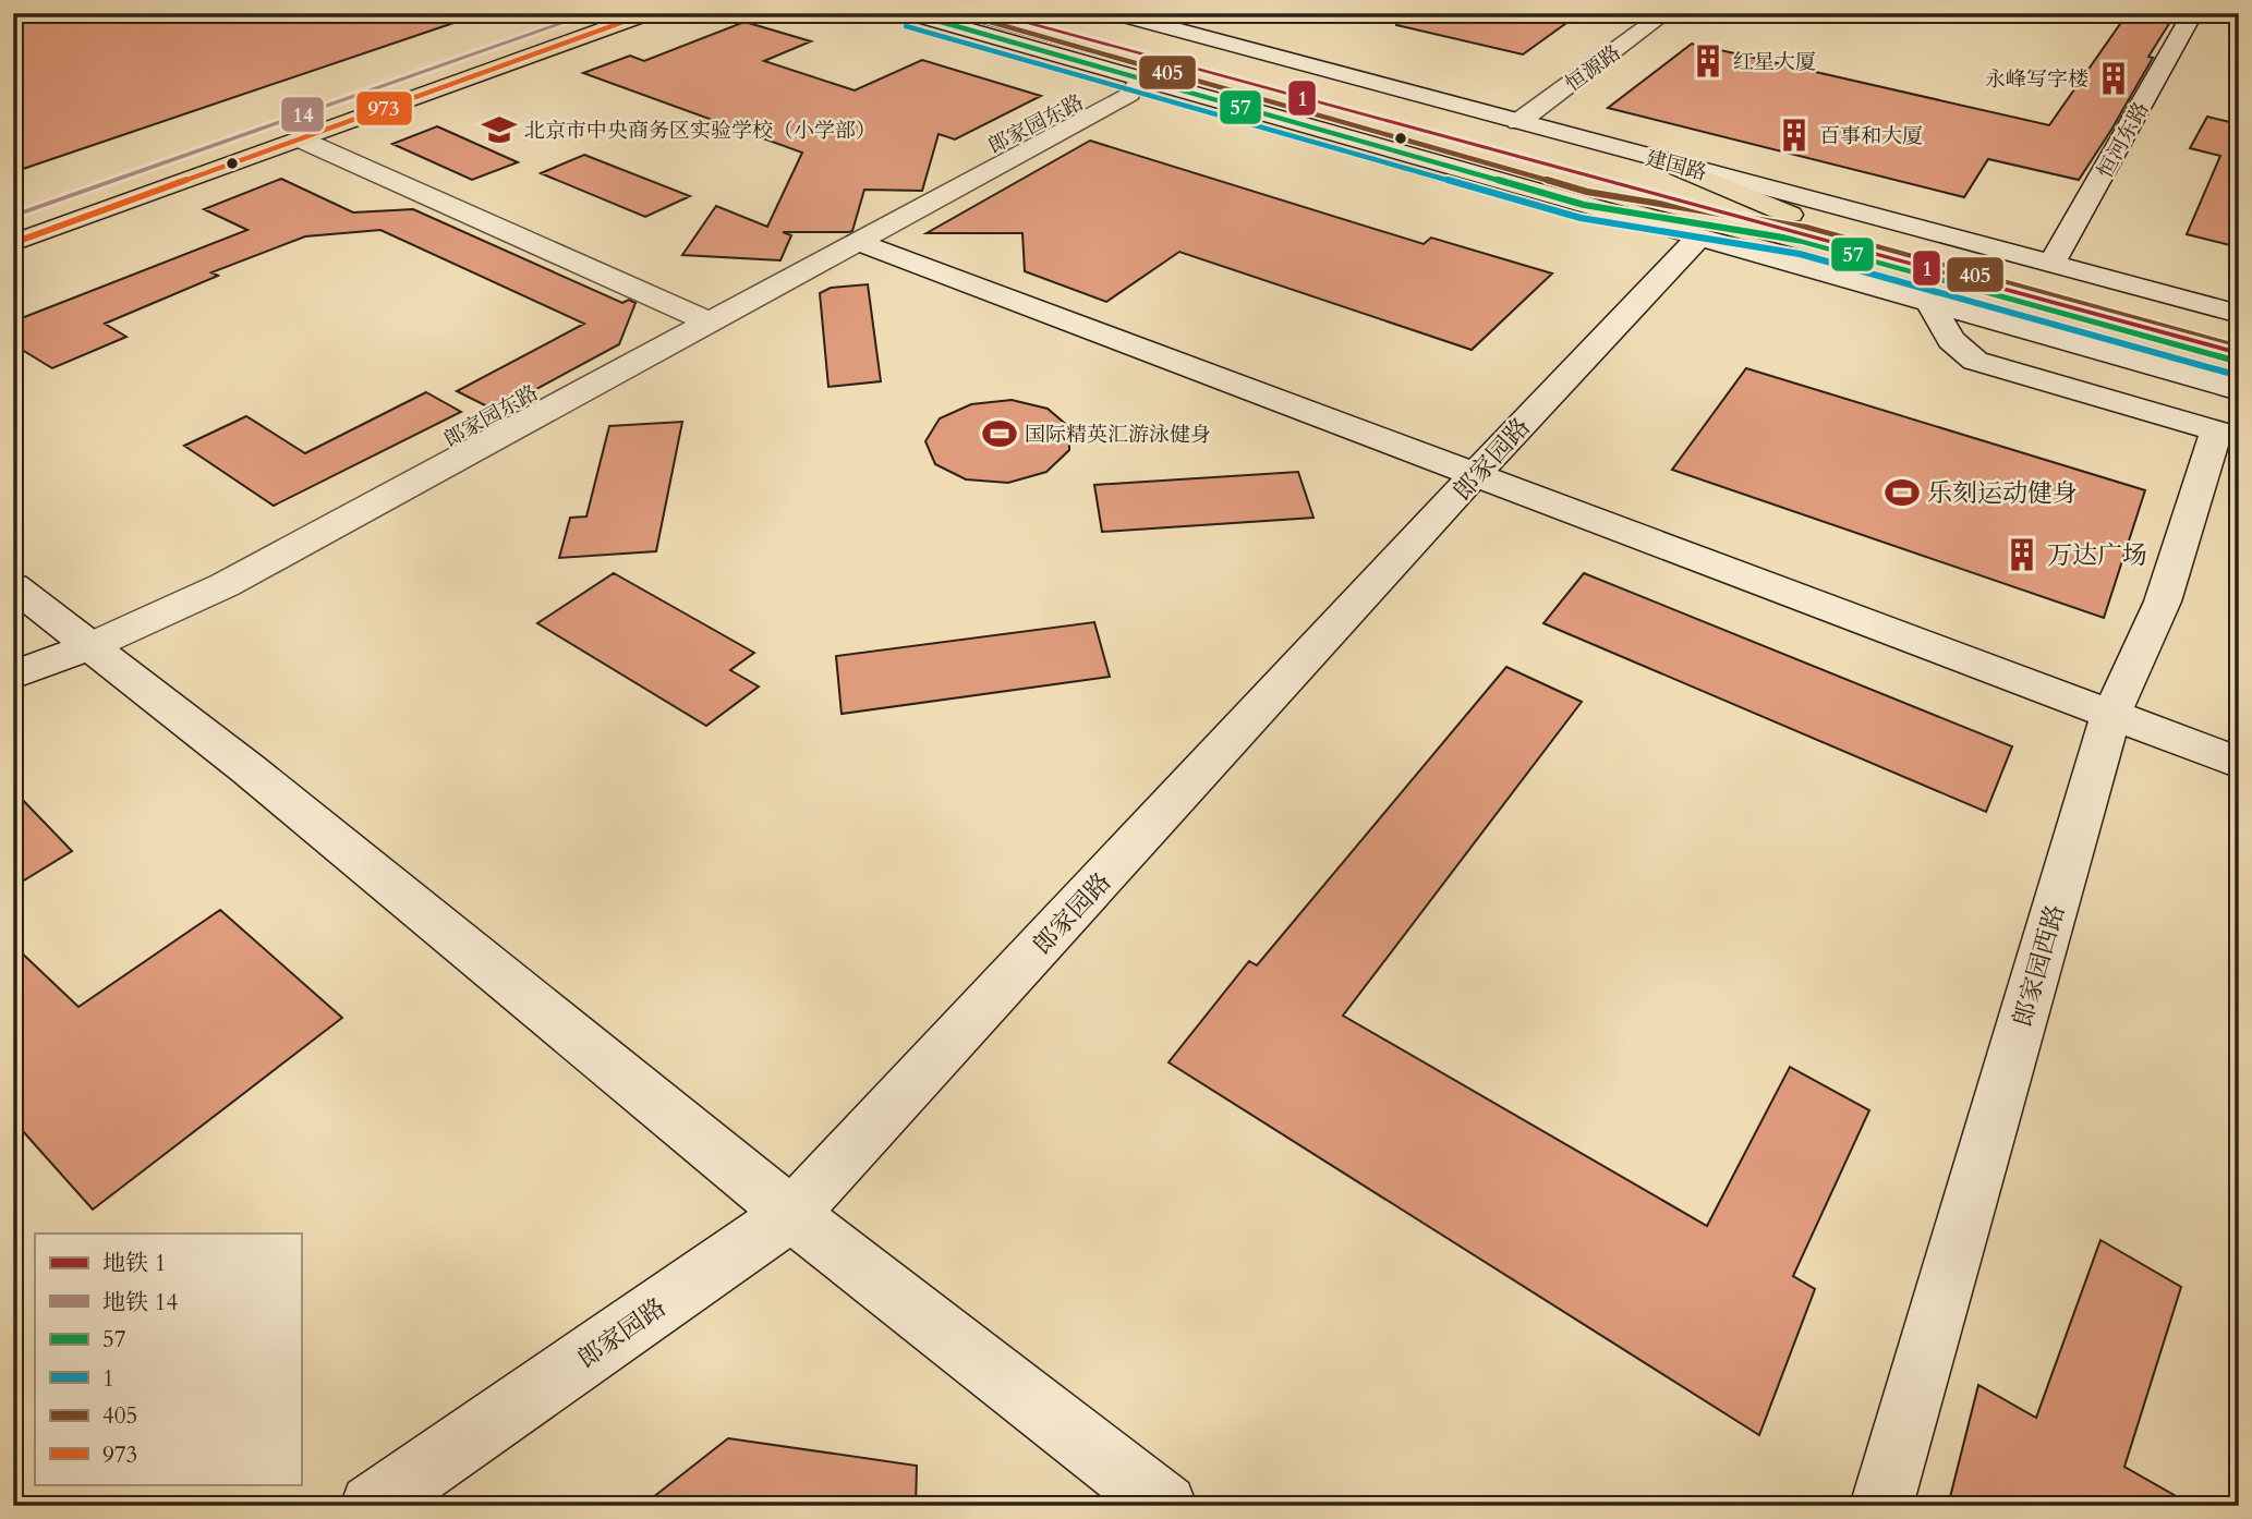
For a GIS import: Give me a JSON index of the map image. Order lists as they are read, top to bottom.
{
  "streets": {
    "main road": ["建国路"],
    "street": [
      "恒源路",
      "郎家园东路",
      "恒河东路",
      "郎家园路",
      "郎家园西路"
    ]
  },
  "crossings": [
    ["恒源路", "建国路"],
    ["恒河东路", "建国路"]
  ],
  "places": {
    "building": [
      "红星大厦",
      "永峰写字楼",
      "百事和大厦",
      "万达广场"
    ],
    "school or university": ["北京市中央商务区实验学校（小学部）"],
    "sports": ["国际精英汇游泳健身", "乐刻运动健身"]
  },
  "lines": [
    "metro line 1",
    "metro line 14",
    "transit line 57",
    "transit line 405",
    "transit line 973",
    "transit line 1"
  ],
  "legend": [
    "地铁 1",
    "地铁 14",
    "57",
    "1",
    "405",
    "973"
  ]
}
